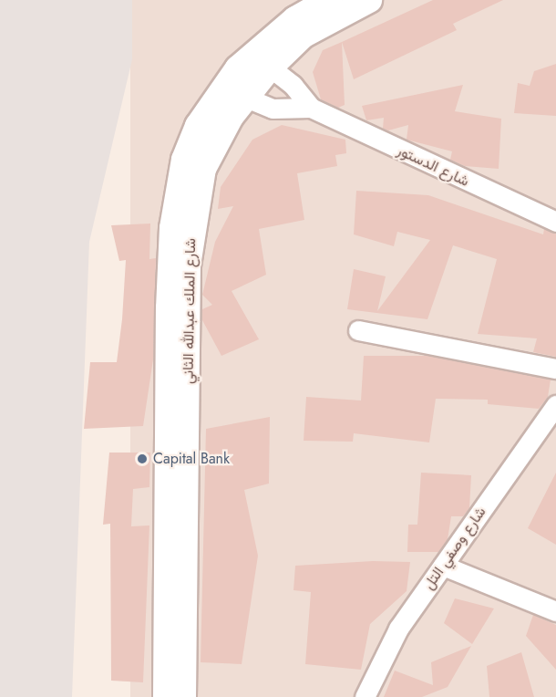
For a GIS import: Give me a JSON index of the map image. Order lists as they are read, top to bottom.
{
  "streets": {
    "main road": ["شارع الملك عبدالله الثاني"],
    "street": ["شارع الدستور", "شارع وصفي التل"]
  },
  "crossings": [
    ["شارع الدستور", "شارع الملك عبدالله الثاني"]
  ],
  "places": ["Capital Bank"]
}
